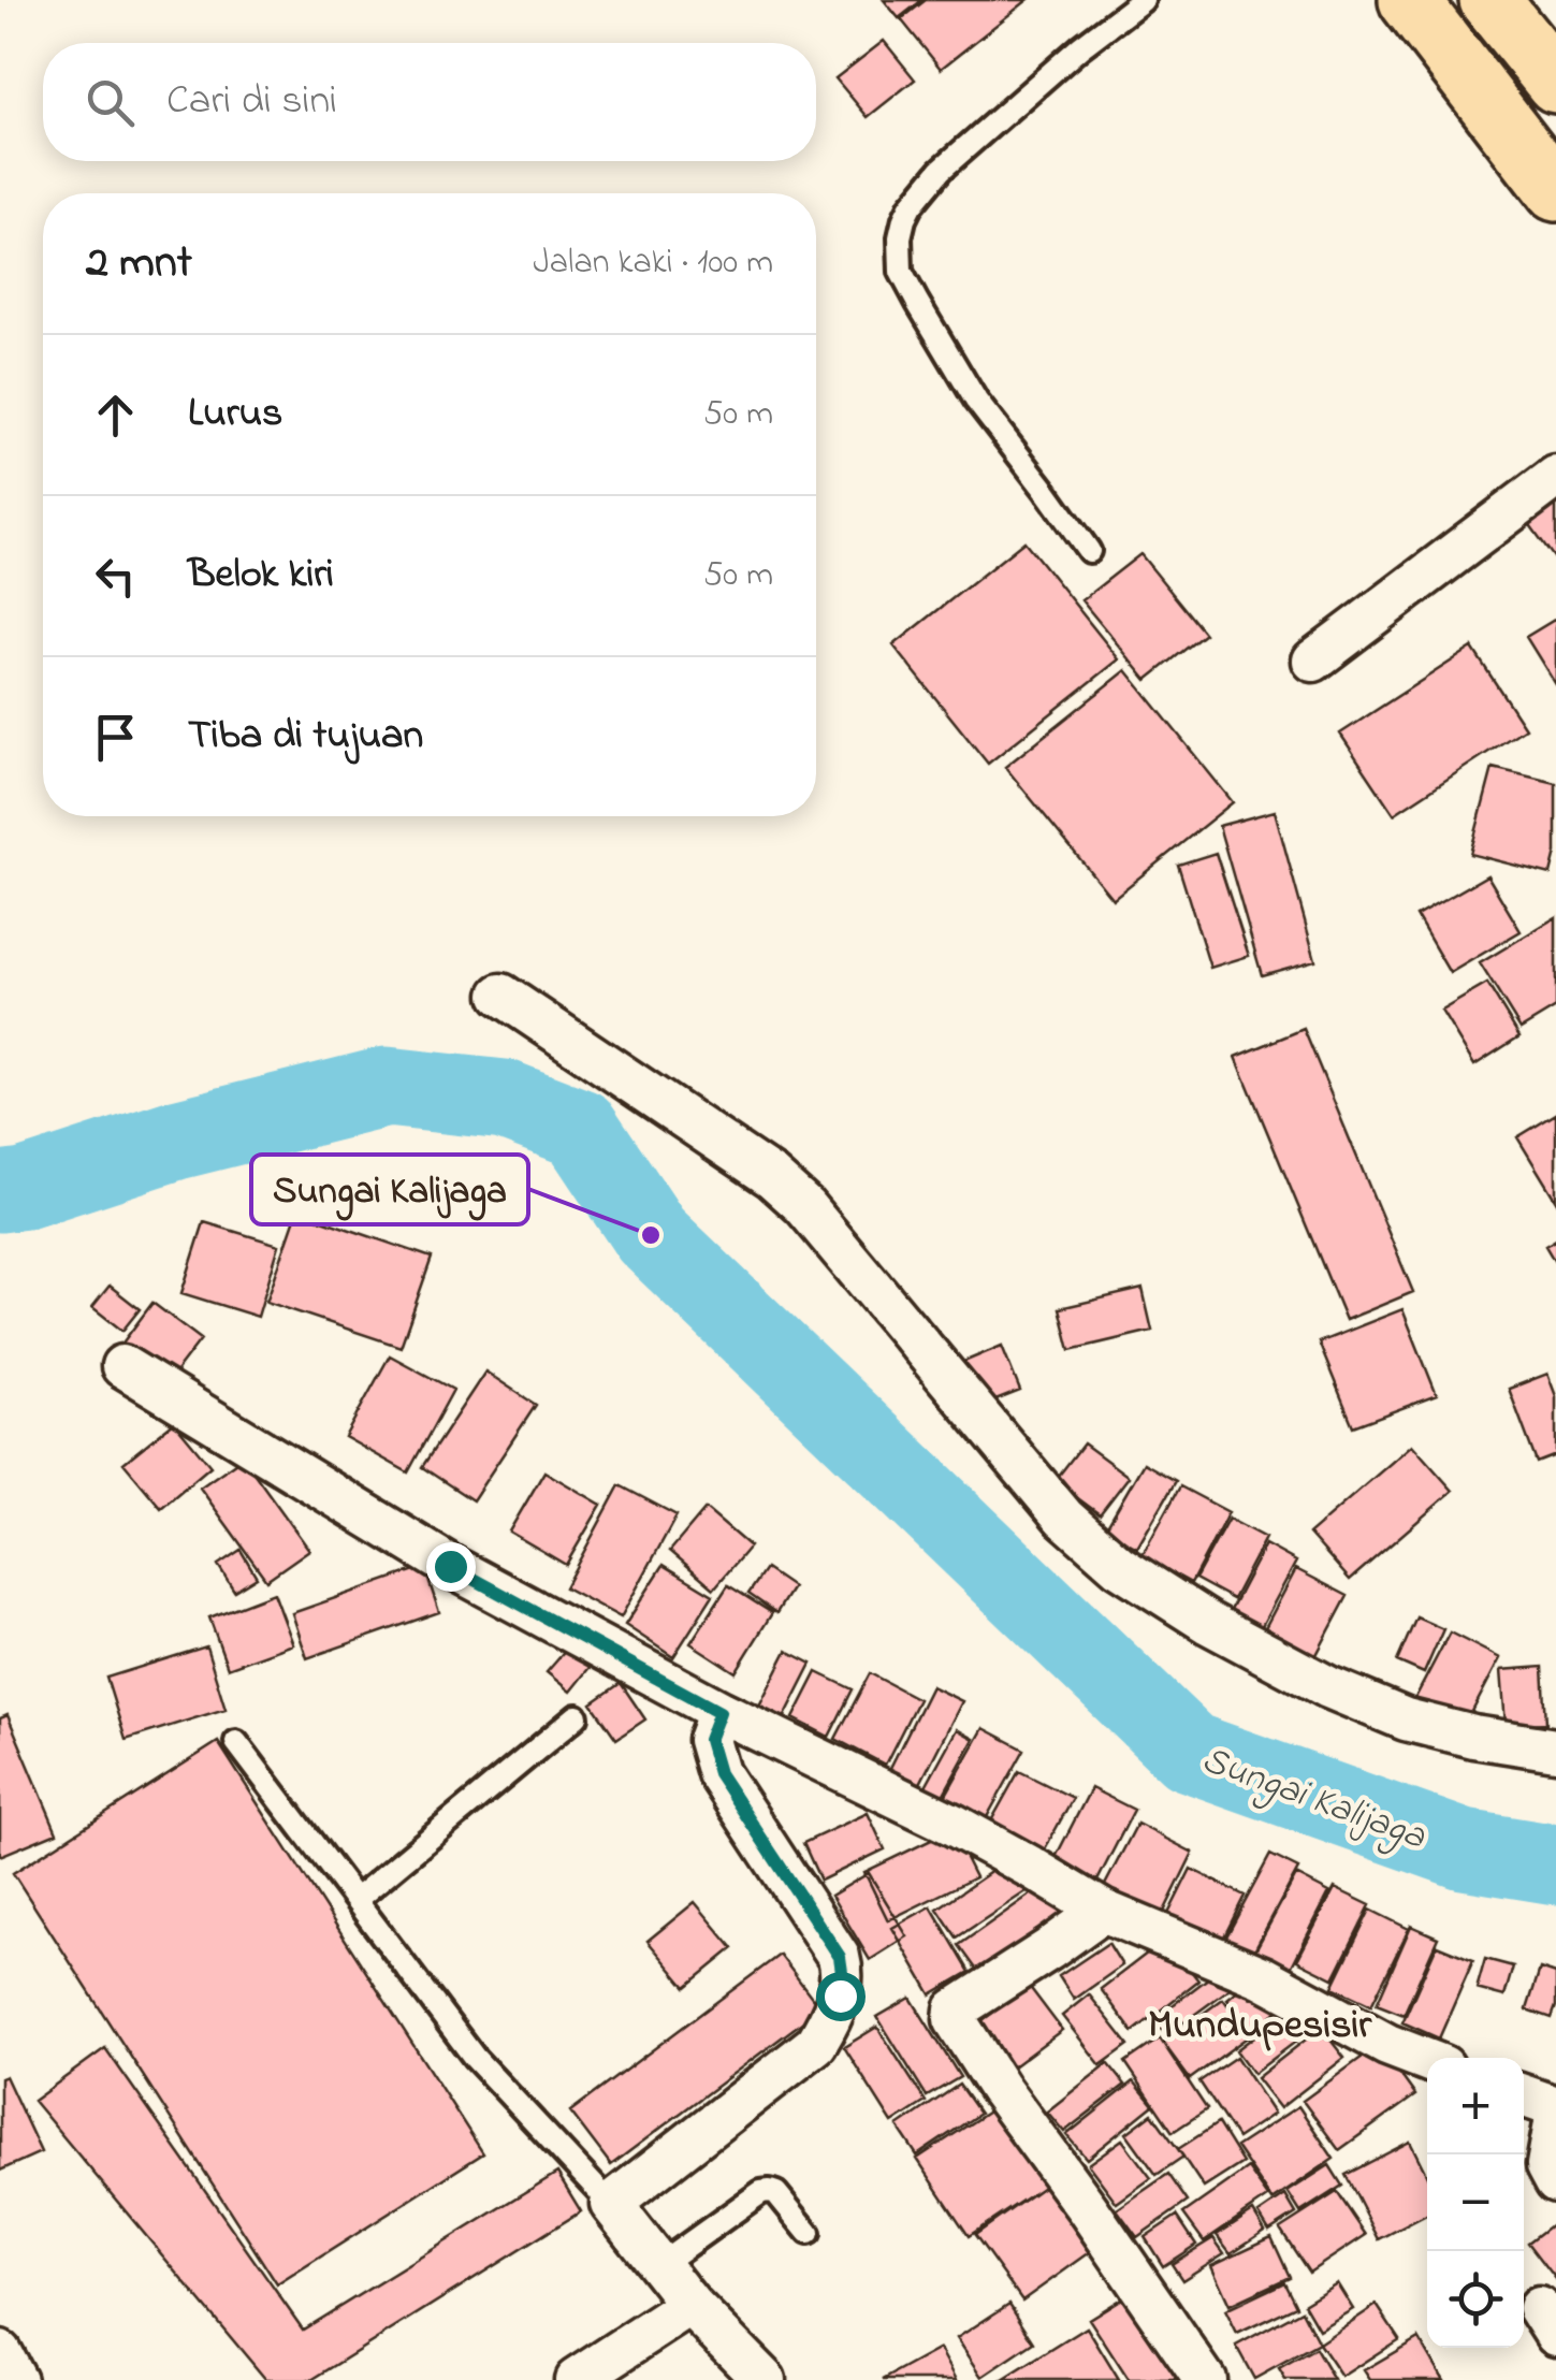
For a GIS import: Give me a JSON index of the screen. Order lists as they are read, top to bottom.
{
  "districts": ["Mundupesisir"],
  "water": ["Sungai Kalijaga"],
  "places": ["Sungai Kalijaga"],
  "page": {
    "search": "Cari di sini",
    "heading": ["2 mnt", "Jalan kaki · 100 m"],
    "list": [
      ["Lurus", "50 m"],
      ["Belok kiri", "50 m"],
      "Tiba di tujuan"
    ],
    "map_buttons": ["+", "−"]
  }
}
